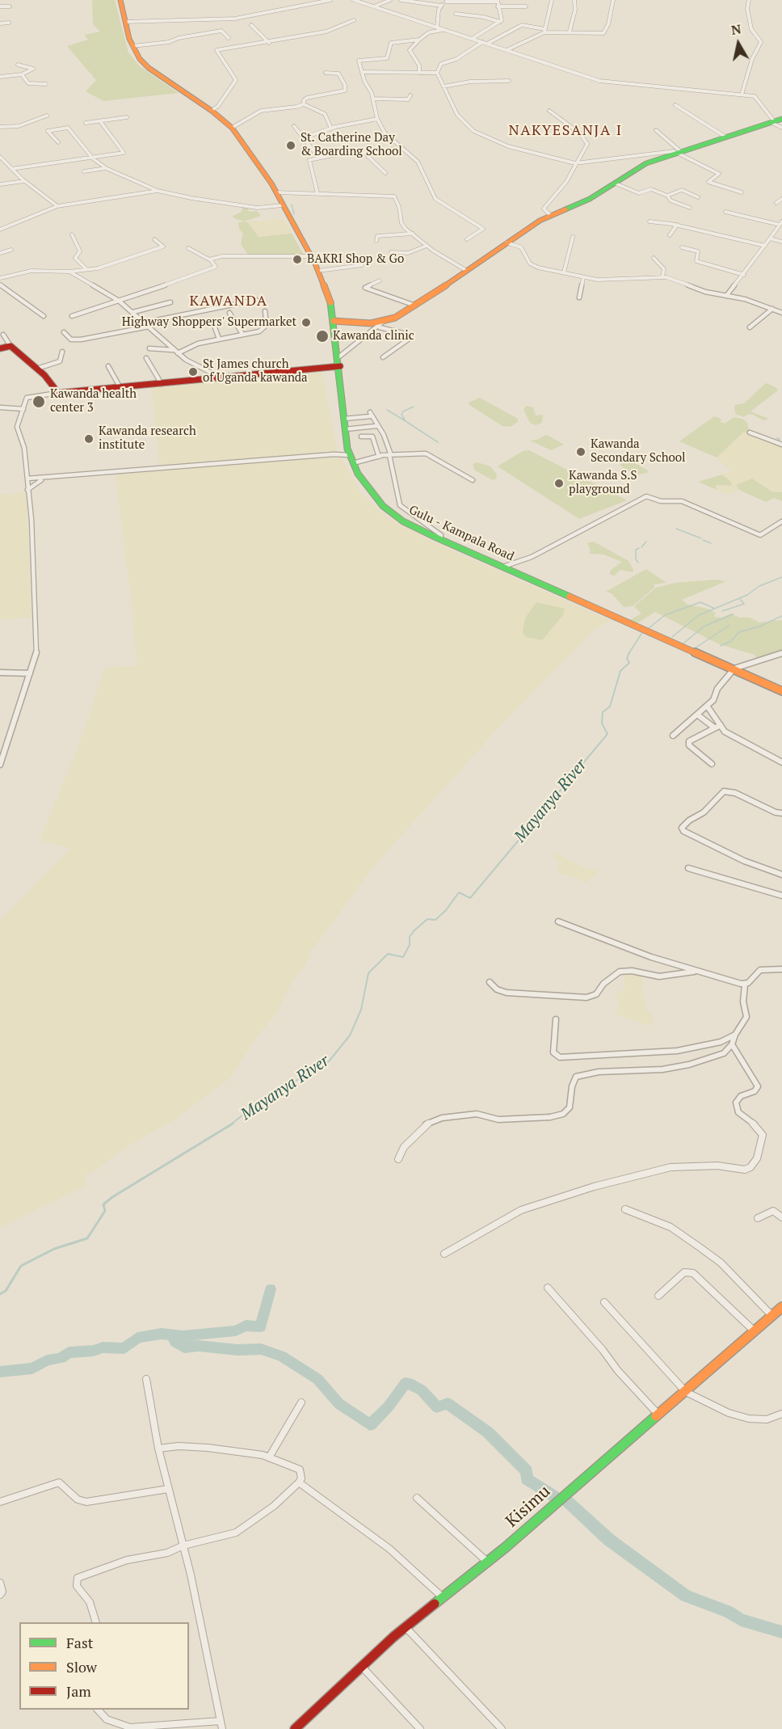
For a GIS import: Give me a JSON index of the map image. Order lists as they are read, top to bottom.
{
  "streets": {
    "main road": ["Gulu - Kampala Road", "Kisimu"]
  },
  "districts": ["NAKYESANJA I", "KAWANDA"],
  "water": ["Mayanya River"],
  "places": [
    "St. Catherine Day & Boarding School",
    "BAKRI Shop & Go",
    "Highway Shoppers' Supermarket",
    "Kawanda clinic",
    "St James church of Uganda kawanda",
    "Kawanda health center 3",
    "Kawanda research institute",
    "Kawanda Secondary School",
    "Kawanda S.S playground"
  ],
  "legend": ["Fast", "Slow", "Jam"],
  "north": "top"
}
